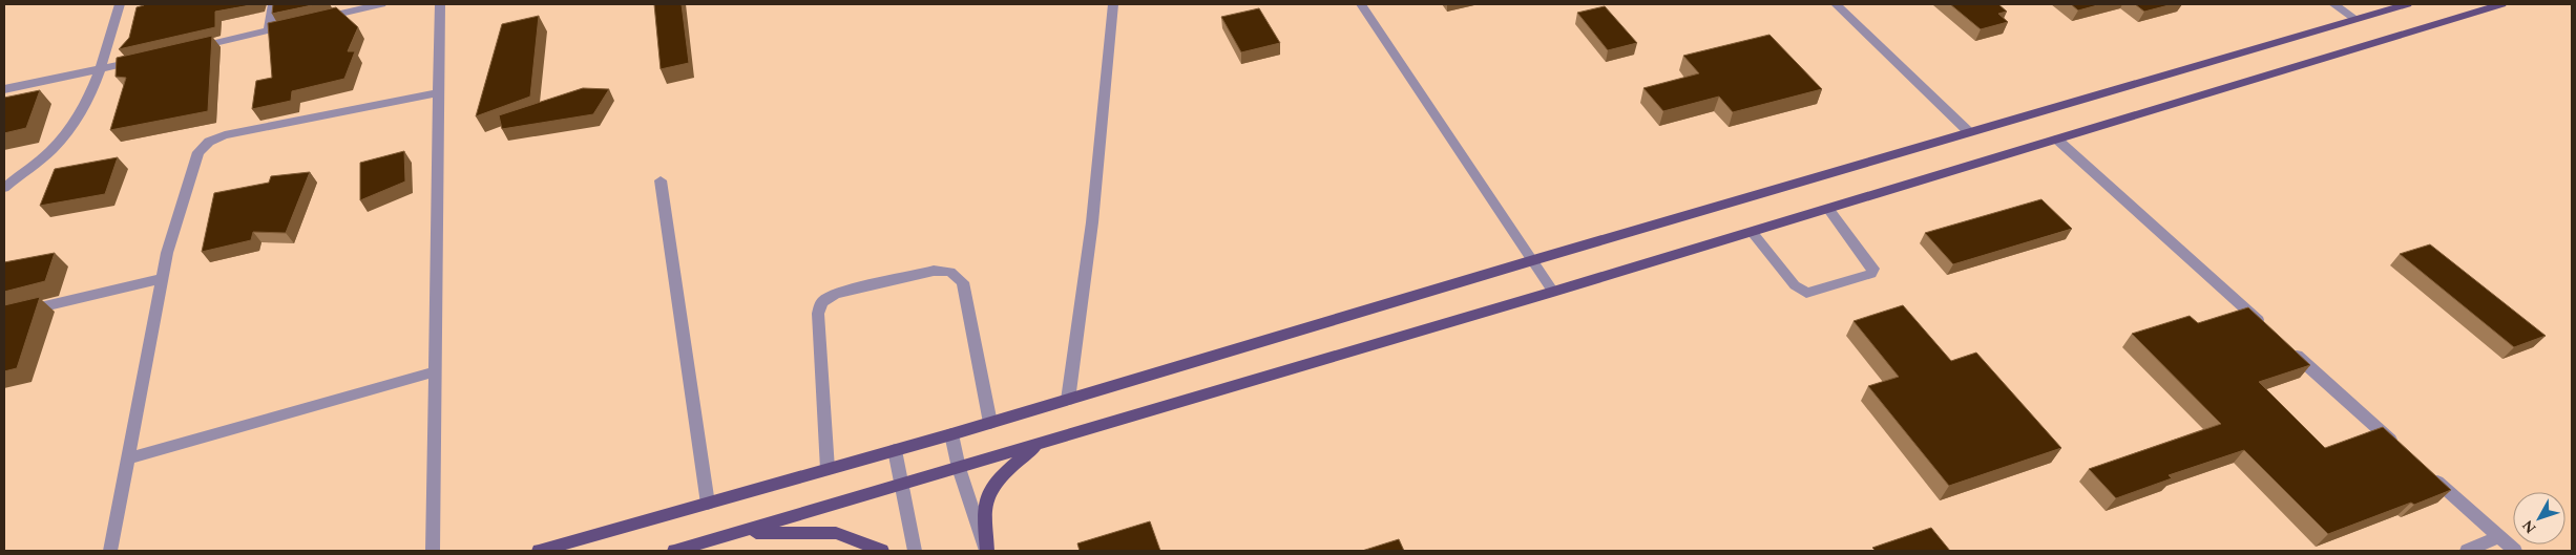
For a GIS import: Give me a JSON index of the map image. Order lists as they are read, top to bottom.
{
  "north": "bottom left"
}
